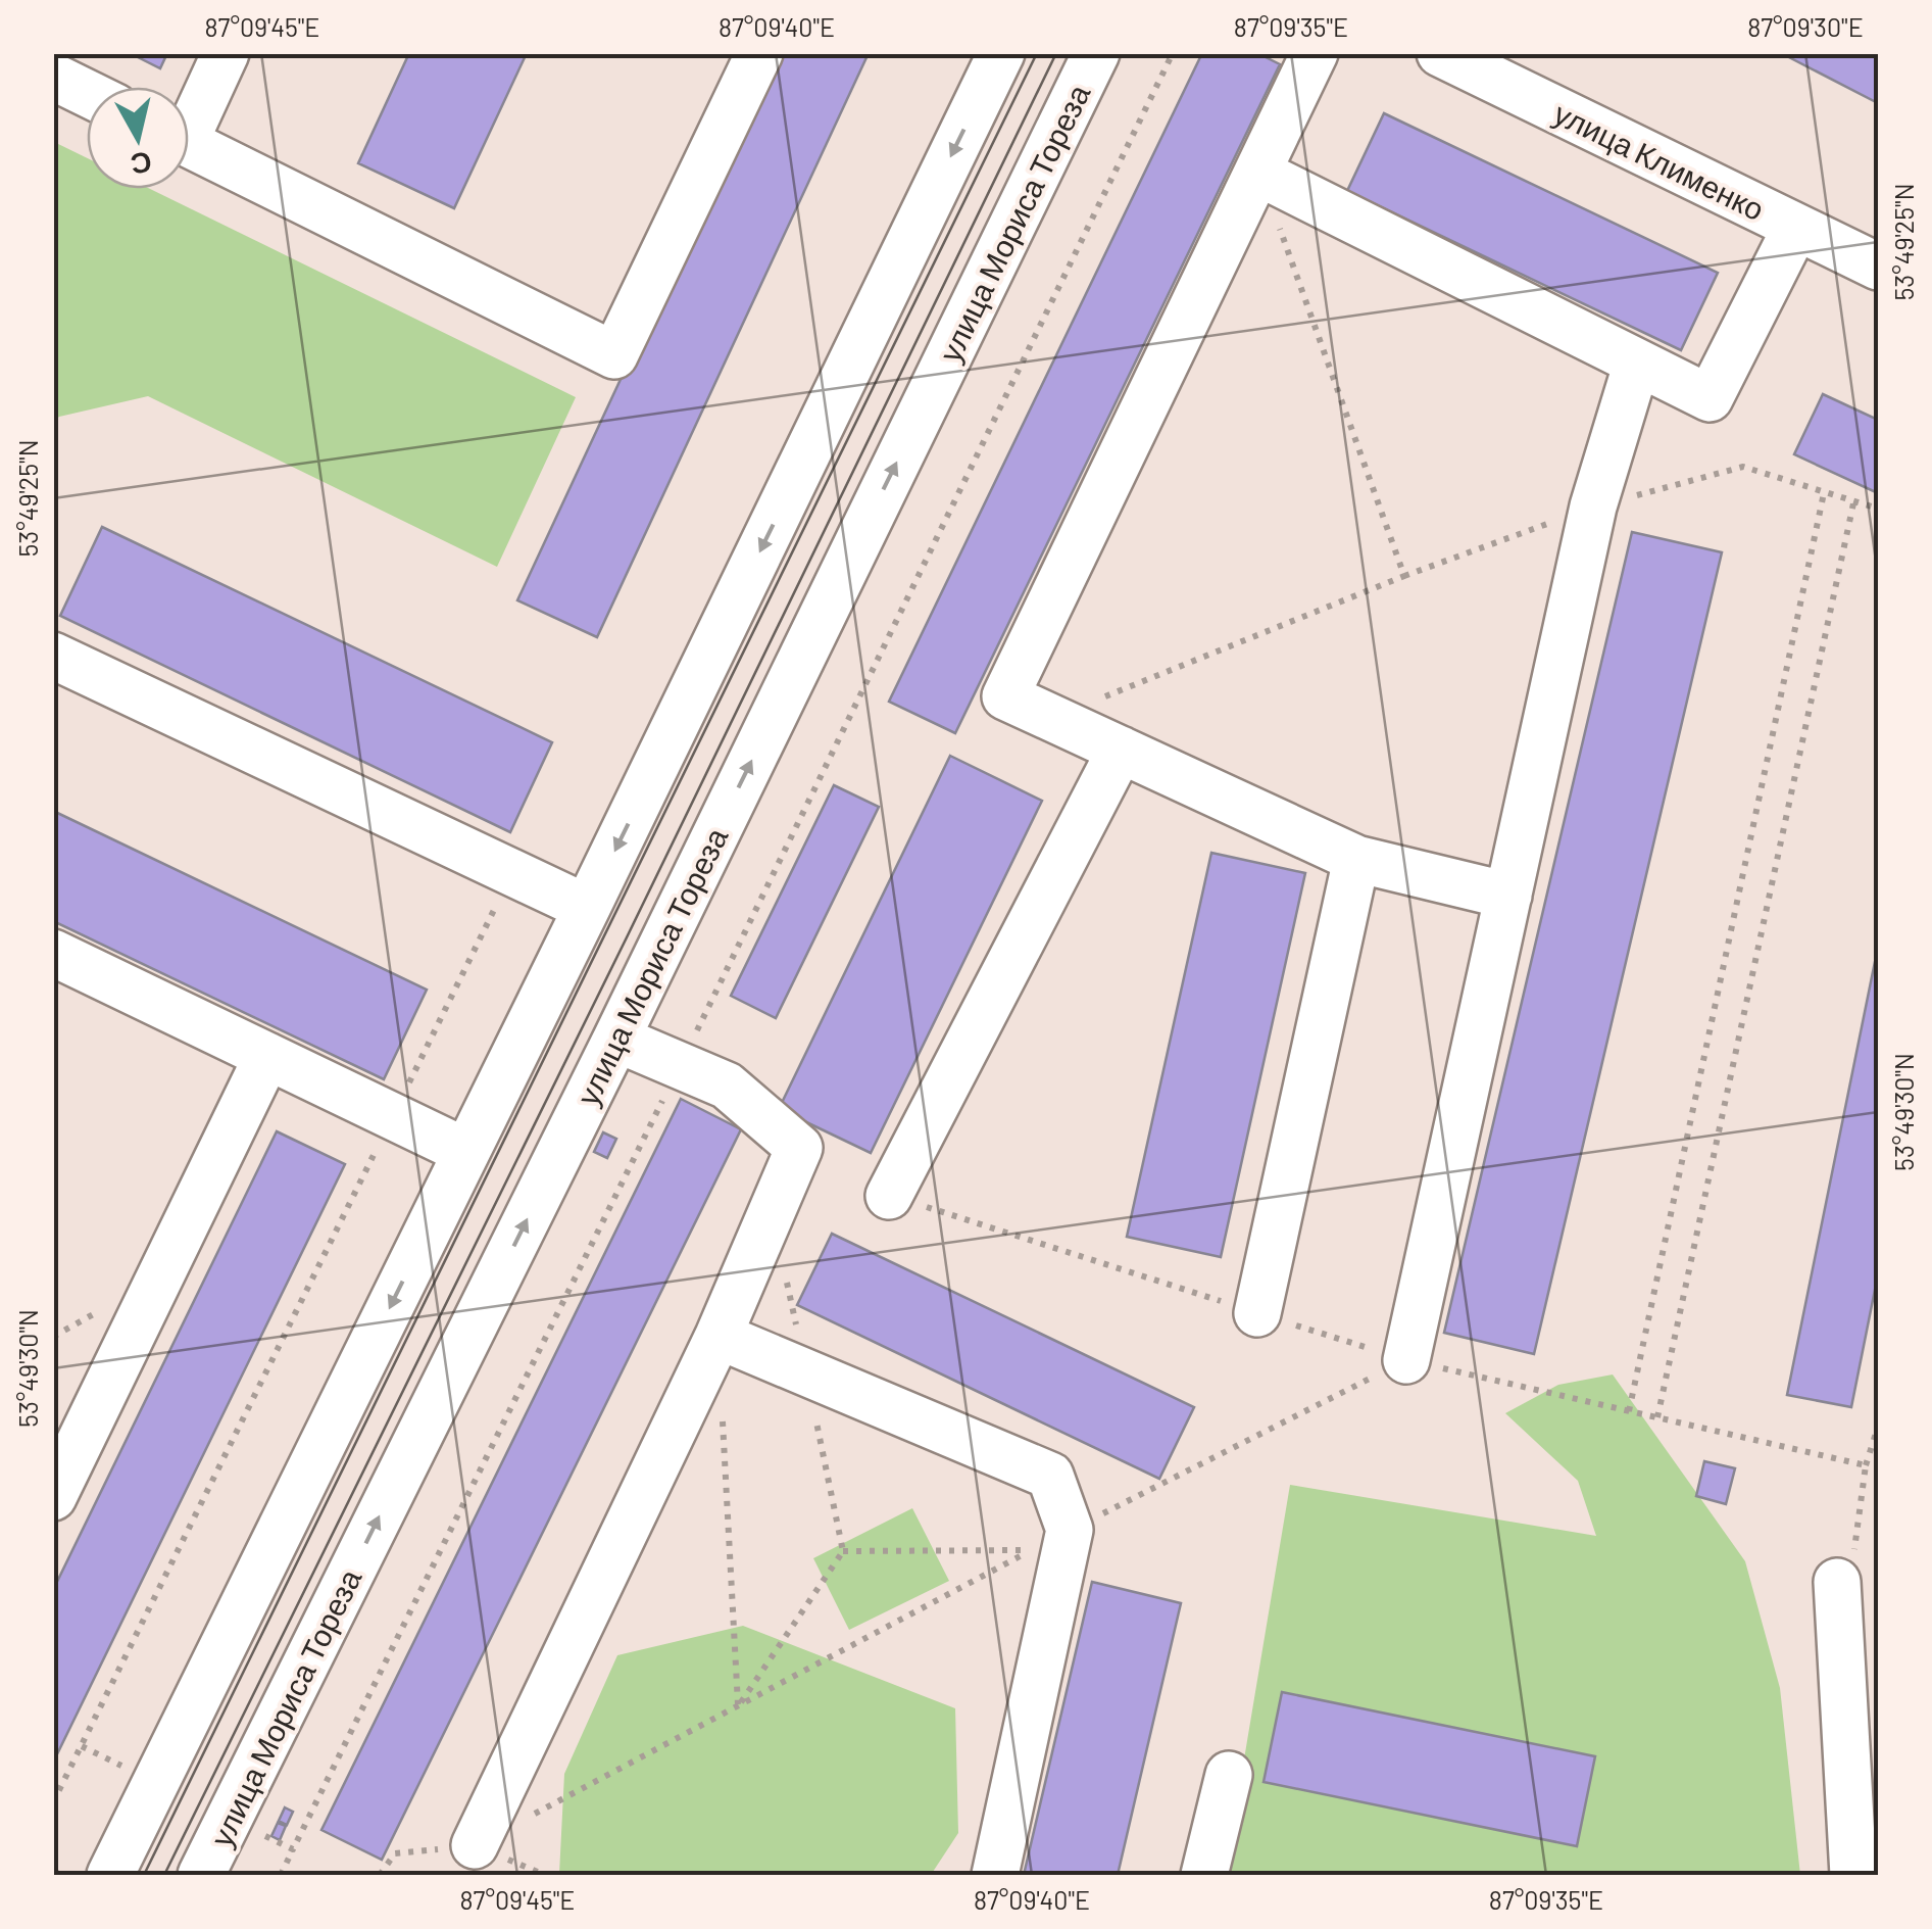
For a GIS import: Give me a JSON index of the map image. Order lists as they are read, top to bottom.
{
  "streets": {
    "street": ["улица Клименко", "улица Мориса Тореза"]
  },
  "north": "bottom",
  "coordinates": [
    "87°09'45\"E",
    "87°09'40\"E",
    "87°09'35\"E",
    "87°09'30\"E",
    "53°49'25\"N",
    "53°49'30\"N"
  ]
}
